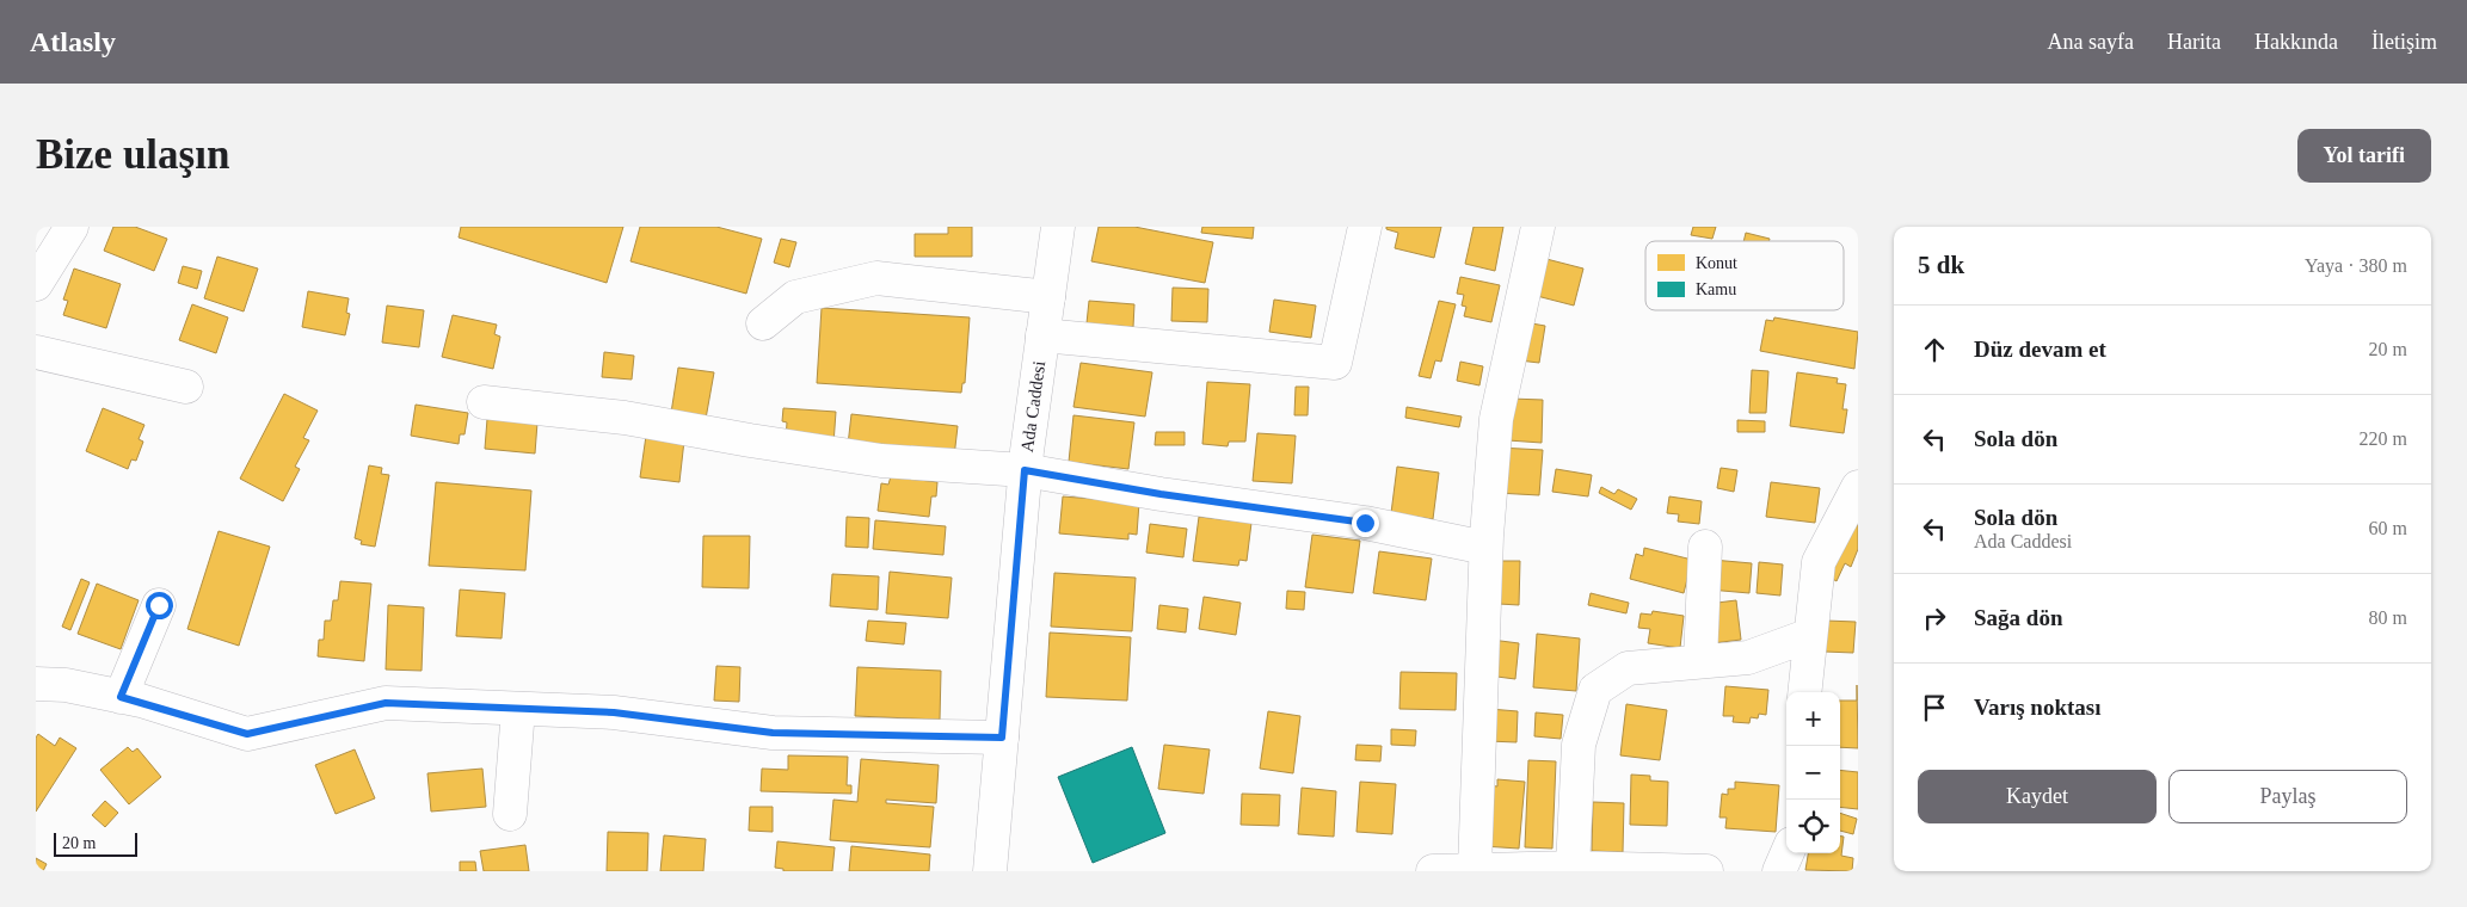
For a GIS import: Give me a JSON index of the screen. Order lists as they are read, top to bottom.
{
  "streets": {
    "street": ["Ada Caddesi"]
  },
  "legend": ["Konut", "Kamu"],
  "scale_bar": "20 m",
  "page": {
    "header": "Atlasly",
    "nav": [
      "Ana sayfa",
      "Harita",
      "Hakkında",
      "İletişim"
    ],
    "buttons": [
      "Yol tarifi",
      ["Kaydet", "Paylaş"]
    ],
    "title": "Bize ulaşın",
    "heading": ["5 dk", "Yaya · 380 m"],
    "list": [
      ["Düz devam et", "20 m"],
      ["Sola dön", "220 m"],
      ["Sola dön", "Ada Caddesi", "60 m"],
      ["Sağa dön", "80 m"],
      "Varış noktası"
    ],
    "map_buttons": ["+", "−"],
    "scale": "20 m"
  }
}
